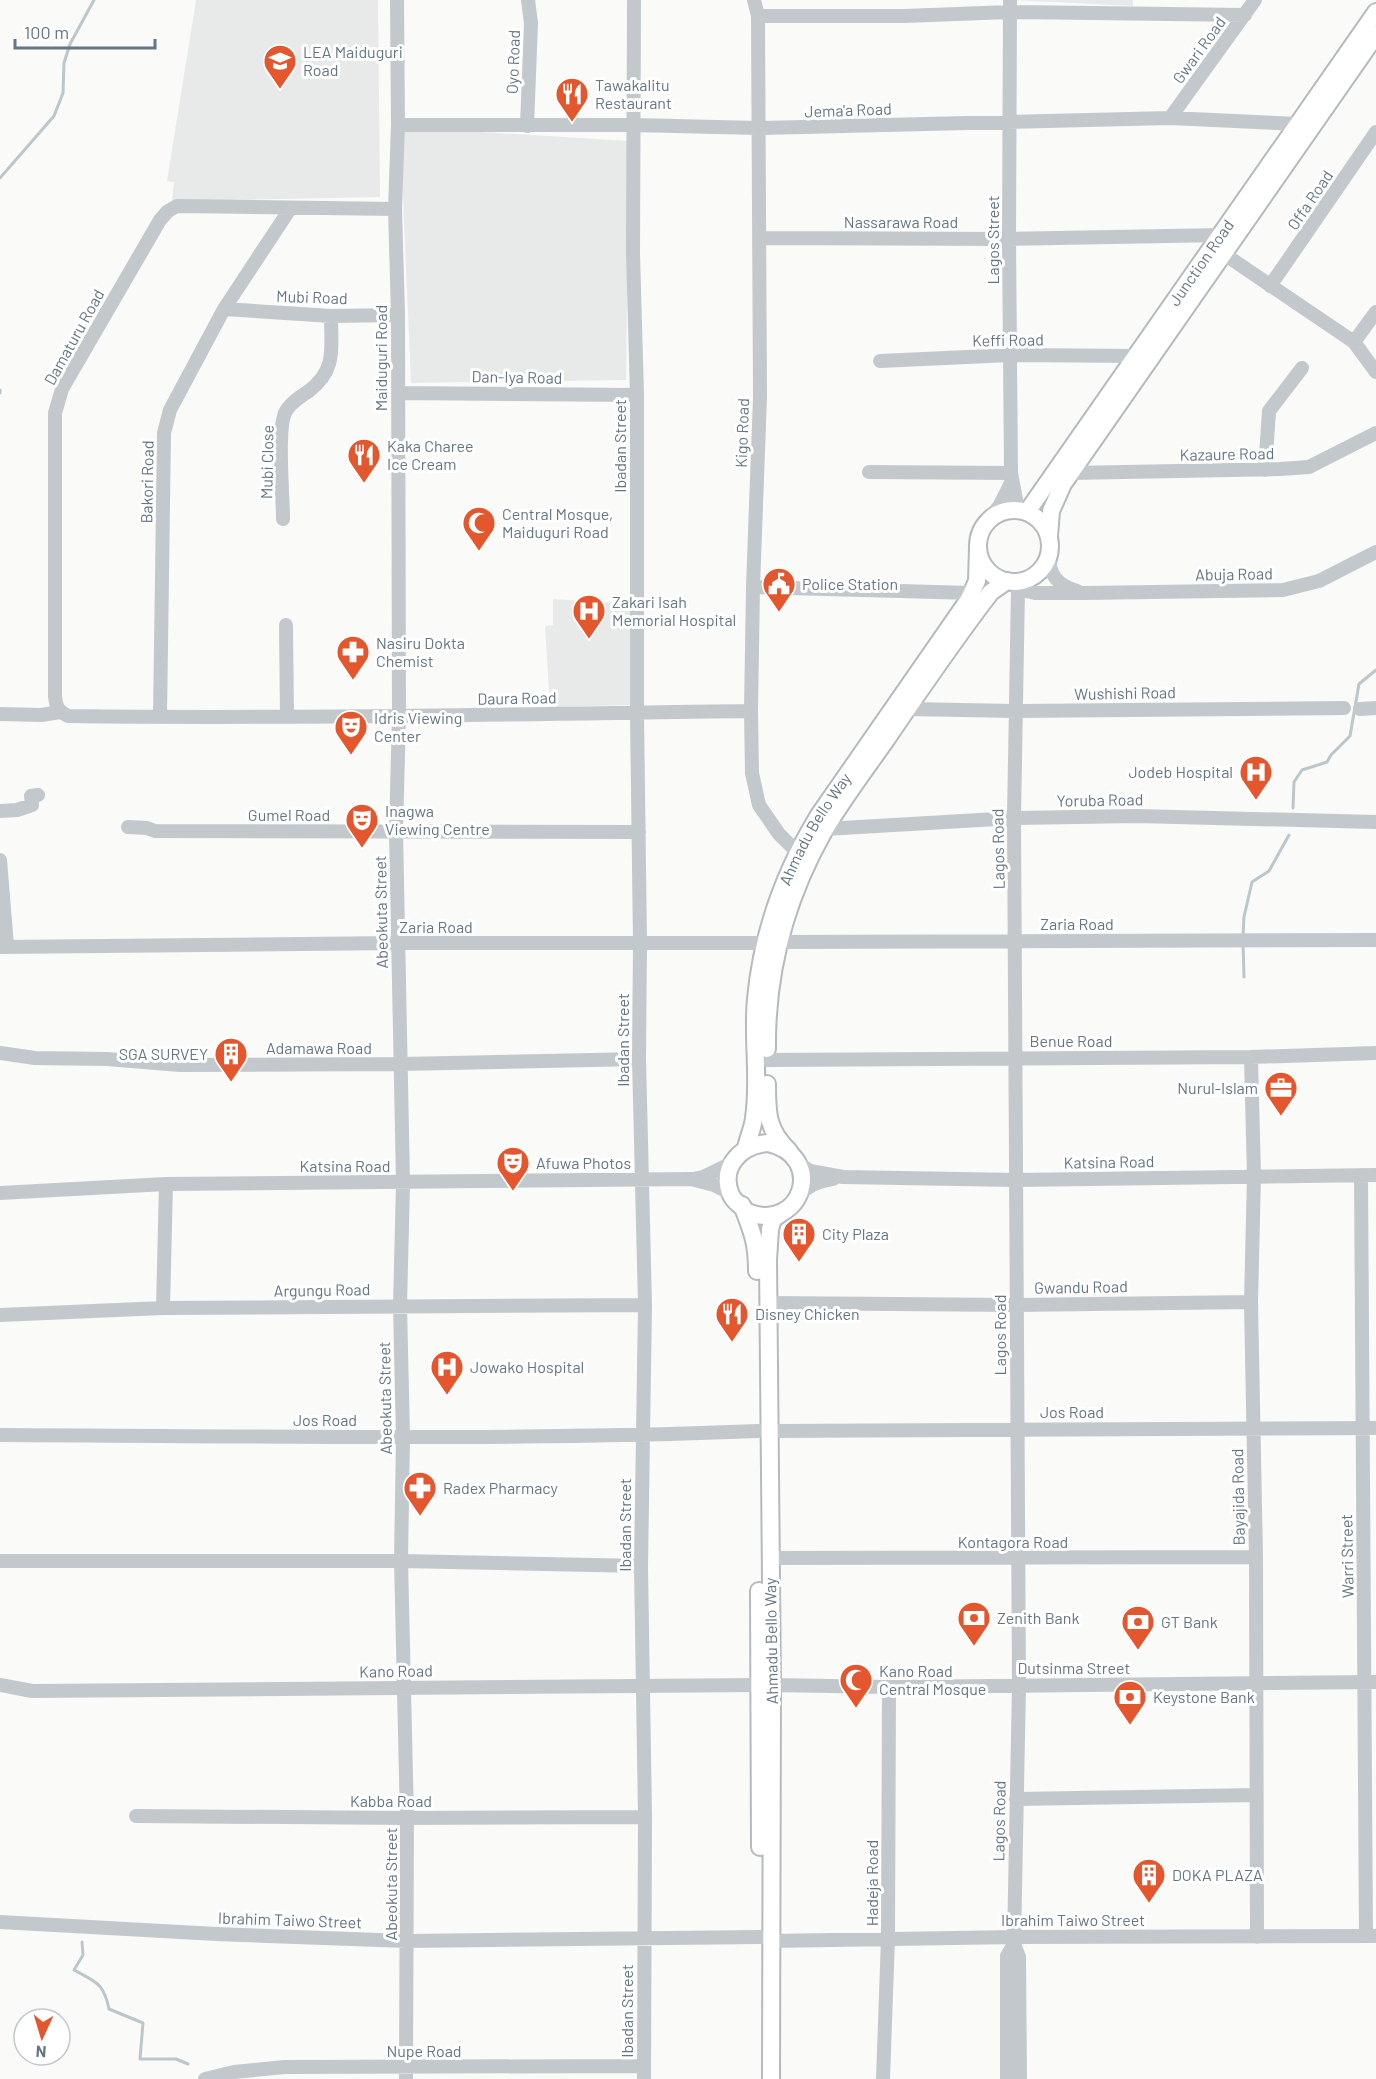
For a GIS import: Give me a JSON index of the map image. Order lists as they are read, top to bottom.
{
  "streets": {
    "main road": ["Junction Road", "Ahmadu Bello Way"],
    "street": [
      "Gwari Road",
      "Oyo Road",
      "Jema'a Road",
      "Offa Road",
      "Nassarawa Road",
      "Lagos Street",
      "Mubi Road",
      "Damaturu Road",
      "Keffi Road",
      "Maiduguri Road",
      "Dan-Iya Road",
      "Kigo Road",
      "Ibadan Street",
      "Kazaure Road",
      "Mubi Close",
      "Bakori Road",
      "Abuja Road",
      "Wushishi Road",
      "Daura Road",
      "Yoruba Road",
      "Gumel Road",
      "Lagos Road",
      "Abeokuta Street",
      "Zaria Road",
      "Benue Road",
      "Adamawa Road",
      "Katsina Road",
      "Gwandu Road",
      "Argungu Road",
      "Jos Road",
      "Bayajida Road",
      "Kontagora Road",
      "Warri Street",
      "Dutsinma Street",
      "Kano Road",
      "Kabba Road",
      "Hadeja Road",
      "Ibrahim Taiwo Street",
      "Nupe Road"
    ]
  },
  "crossings": [
    ["Gwari Road", "Jema'a Road"],
    ["Oyo Road", "Jema'a Road"],
    ["Jema'a Road", "Lagos Street"],
    ["Jema'a Road", "Junction Road"],
    ["Jema'a Road", "Maiduguri Road"],
    ["Jema'a Road", "Kigo Road"],
    ["Jema'a Road", "Ibadan Street"],
    ["Nassarawa Road", "Lagos Street"],
    ["Nassarawa Road", "Junction Road"],
    ["Nassarawa Road", "Kigo Road"],
    ["Lagos Street", "Junction Road"],
    ["Lagos Street", "Keffi Road"],
    ["Lagos Street", "Abuja Road"],
    ["Lagos Street", "Ahmadu Bello Way"],
    ["Lagos Street", "Lagos Road"],
    ["Junction Road", "Keffi Road"],
    ["Junction Road", "Kazaure Road"],
    ["Junction Road", "Abuja Road"],
    ["Junction Road", "Ahmadu Bello Way"],
    ["Junction Road", "Lagos Road"],
    ["Mubi Road", "Maiduguri Road"],
    ["Mubi Road", "Mubi Close"],
    ["Mubi Road", "Bakori Road"],
    ["Damaturu Road", "Maiduguri Road"],
    ["Damaturu Road", "Bakori Road"],
    ["Damaturu Road", "Daura Road"],
    ["Maiduguri Road", "Dan-Iya Road"],
    ["Maiduguri Road", "Daura Road"],
    ["Maiduguri Road", "Abeokuta Street"],
    ["Dan-Iya Road", "Ibadan Street"],
    ["Kigo Road", "Daura Road"],
    ["Kigo Road", "Ahmadu Bello Way"],
    ["Ibadan Street", "Daura Road"],
    ["Ibadan Street", "Gumel Road"],
    ["Ibadan Street", "Zaria Road"],
    ["Ibadan Street", "Adamawa Road"],
    ["Ibadan Street", "Katsina Road"],
    ["Ibadan Street", "Argungu Road"],
    ["Ibadan Street", "Jos Road"],
    ["Ibadan Street", "Kano Road"],
    ["Ibadan Street", "Kabba Road"],
    ["Ibadan Street", "Ibrahim Taiwo Street"],
    ["Ibadan Street", "Nupe Road"],
    ["Bakori Road", "Daura Road"],
    ["Abuja Road", "Ahmadu Bello Way"],
    ["Abuja Road", "Lagos Road"],
    ["Wushishi Road", "Ahmadu Bello Way"],
    ["Wushishi Road", "Lagos Road"],
    ["Daura Road", "Abeokuta Street"],
    ["Yoruba Road", "Ahmadu Bello Way"],
    ["Yoruba Road", "Lagos Road"],
    ["Gumel Road", "Abeokuta Street"],
    ["Ahmadu Bello Way", "Lagos Road"],
    ["Ahmadu Bello Way", "Zaria Road"],
    ["Ahmadu Bello Way", "Benue Road"],
    ["Ahmadu Bello Way", "Katsina Road"],
    ["Ahmadu Bello Way", "Gwandu Road"],
    ["Ahmadu Bello Way", "Jos Road"],
    ["Ahmadu Bello Way", "Kontagora Road"],
    ["Ahmadu Bello Way", "Dutsinma Street"],
    ["Ahmadu Bello Way", "Kano Road"],
    ["Ahmadu Bello Way", "Ibrahim Taiwo Street"],
    ["Lagos Road", "Zaria Road"],
    ["Lagos Road", "Benue Road"],
    ["Lagos Road", "Katsina Road"],
    ["Lagos Road", "Gwandu Road"],
    ["Lagos Road", "Jos Road"],
    ["Lagos Road", "Kontagora Road"],
    ["Lagos Road", "Dutsinma Street"],
    ["Lagos Road", "Ibrahim Taiwo Street"],
    ["Abeokuta Street", "Zaria Road"],
    ["Abeokuta Street", "Adamawa Road"],
    ["Abeokuta Street", "Katsina Road"],
    ["Abeokuta Street", "Argungu Road"],
    ["Abeokuta Street", "Jos Road"],
    ["Abeokuta Street", "Kano Road"],
    ["Abeokuta Street", "Kabba Road"],
    ["Abeokuta Street", "Ibrahim Taiwo Street"],
    ["Abeokuta Street", "Nupe Road"],
    ["Benue Road", "Bayajida Road"],
    ["Katsina Road", "Bayajida Road"],
    ["Katsina Road", "Warri Street"],
    ["Gwandu Road", "Bayajida Road"],
    ["Jos Road", "Bayajida Road"],
    ["Jos Road", "Warri Street"],
    ["Bayajida Road", "Kontagora Road"],
    ["Bayajida Road", "Dutsinma Street"],
    ["Bayajida Road", "Ibrahim Taiwo Street"],
    ["Warri Street", "Dutsinma Street"],
    ["Warri Street", "Ibrahim Taiwo Street"],
    ["Dutsinma Street", "Kano Road"],
    ["Dutsinma Street", "Hadeja Road"],
    ["Hadeja Road", "Ibrahim Taiwo Street"]
  ],
  "places": {
    "school or university": ["LEA Maiduguri Road"],
    "restaurant": ["Tawakalitu Restaurant", "Kaka Charee Ice Cream", "Disney Chicken"],
    "mosque": ["Central Mosque, Maiduguri Road", "Kano Road Central Mosque"],
    "public building": ["Police Station"],
    "hospital": ["Zakari Isah Memorial Hospital", "Jodeb Hospital", "Jowako Hospital"],
    "pharmacy": ["Nasiru Dokta Chemist", "Radex Pharmacy"],
    "theatre": ["Idris Viewing Center", "Inagwa Viewing Centre", "Afuwa Photos"],
    "building": ["SGA SURVEY", "City Plaza", "DOKA PLAZA"],
    "office": ["Nurul-Islam"],
    "bank": ["Zenith Bank", "GT Bank", "Keystone Bank"]
  },
  "scale_bar": "100 m",
  "north": "bottom"
}
